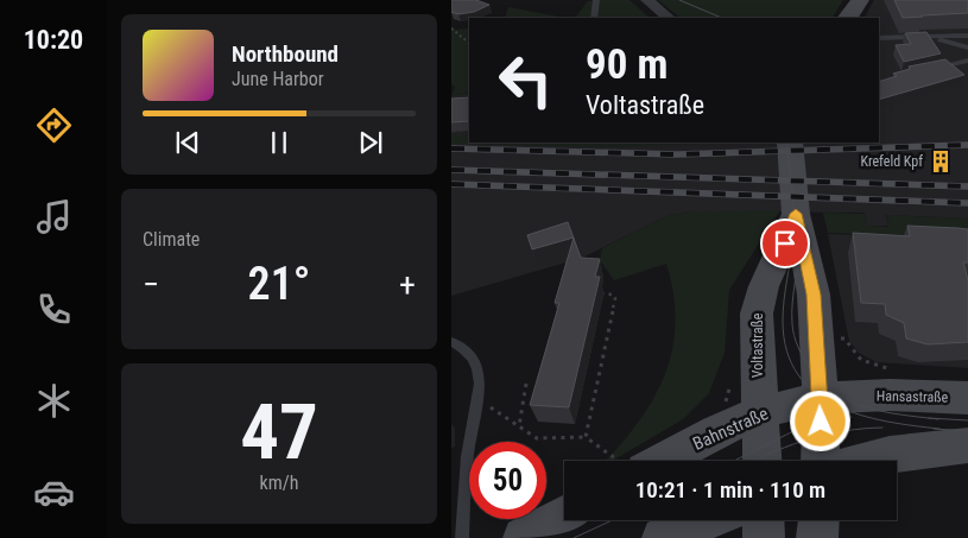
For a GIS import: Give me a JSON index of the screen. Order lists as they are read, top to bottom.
{
  "streets": {
    "main road": ["Voltastraße", "Hansastraße", "Bahnstraße"]
  },
  "crossings": [
    ["Voltastraße", "Hansastraße"],
    ["Voltastraße", "Bahnstraße"],
    ["Hansastraße", "Bahnstraße"]
  ],
  "places": {
    "building": ["Krefeld Kpf"]
  },
  "page": {
    "tabs": "10:20",
    "turn": ["90 m", "Voltastraße"],
    "song": ["Northbound", "June Harbor"],
    "tile": [
      "Climate",
      ["47", "km/h"]
    ],
    "heat": ["−", "21°", "+"],
    "limit": "50",
    "trip": "10:21 · 1 min · 110 m"
  }
}
